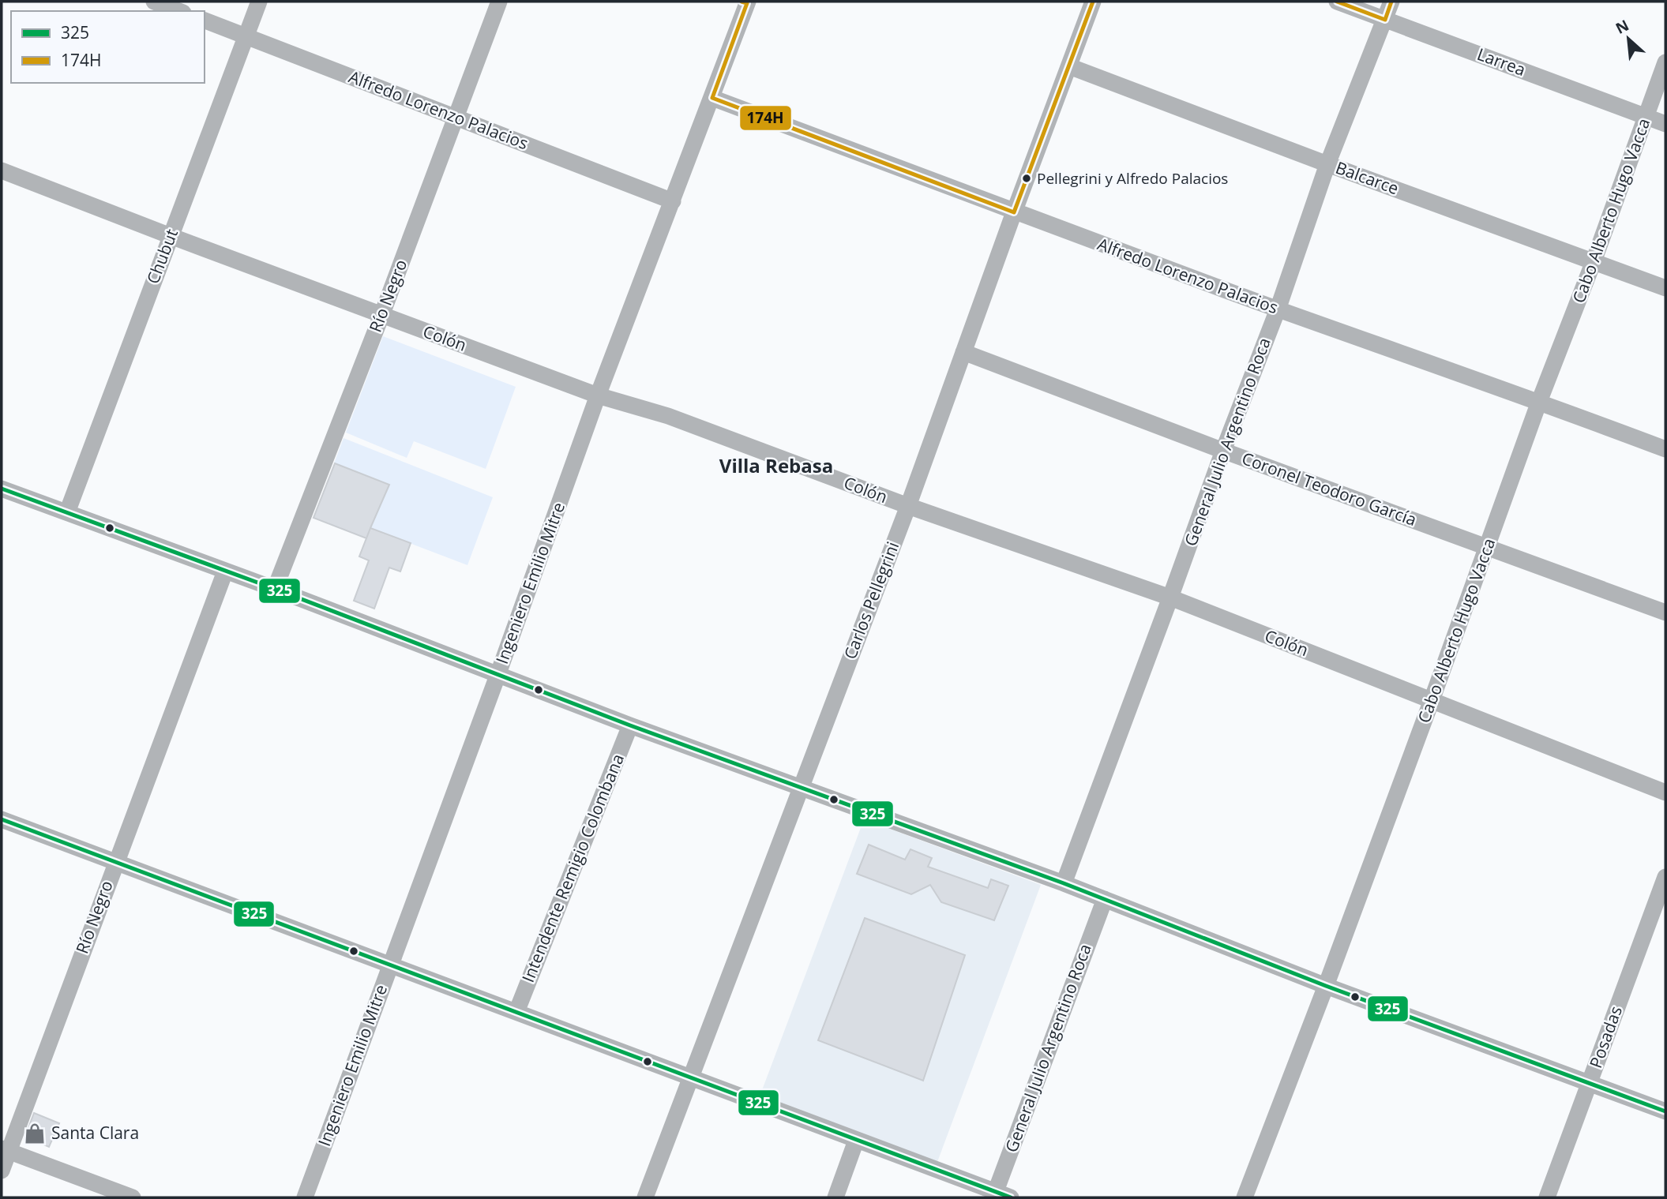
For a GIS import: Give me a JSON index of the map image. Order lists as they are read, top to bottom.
{
  "streets": {
    "street": [
      "Larrea",
      "Alfredo Lorenzo Palacios",
      "Balcarce",
      "Cabo Alberto Hugo Vacca",
      "Chubut",
      "Río Negro",
      "Colón",
      "General Julio Argentino Roca",
      "Coronel Teodoro García",
      "Ingeniero Emilio Mitre",
      "Carlos Pellegrini",
      "Intendente Remigio Colombana",
      "Posadas"
    ]
  },
  "crossings": [
    ["Larrea", "Cabo Alberto Hugo Vacca"],
    ["Larrea", "General Julio Argentino Roca"],
    ["Alfredo Lorenzo Palacios", "Cabo Alberto Hugo Vacca"],
    ["Alfredo Lorenzo Palacios", "Chubut"],
    ["Alfredo Lorenzo Palacios", "Río Negro"],
    ["Alfredo Lorenzo Palacios", "General Julio Argentino Roca"],
    ["Alfredo Lorenzo Palacios", "Ingeniero Emilio Mitre"],
    ["Alfredo Lorenzo Palacios", "Carlos Pellegrini"],
    ["Balcarce", "Cabo Alberto Hugo Vacca"],
    ["Balcarce", "General Julio Argentino Roca"],
    ["Balcarce", "Carlos Pellegrini"],
    ["Cabo Alberto Hugo Vacca", "Colón"],
    ["Cabo Alberto Hugo Vacca", "Coronel Teodoro García"],
    ["Chubut", "Colón"],
    ["Río Negro", "Colón"],
    ["Colón", "General Julio Argentino Roca"],
    ["Colón", "Ingeniero Emilio Mitre"],
    ["Colón", "Carlos Pellegrini"],
    ["General Julio Argentino Roca", "Coronel Teodoro García"],
    ["Coronel Teodoro García", "Carlos Pellegrini"]
  ],
  "districts": ["Villa Rebasa"],
  "places": {
    "other": ["Pellegrini y Alfredo Palacios"],
    "shop": ["Santa Clara"]
  },
  "lines": ["transit line 174H", "transit line 325"],
  "legend": ["325", "174H"],
  "north": "top left"
}
